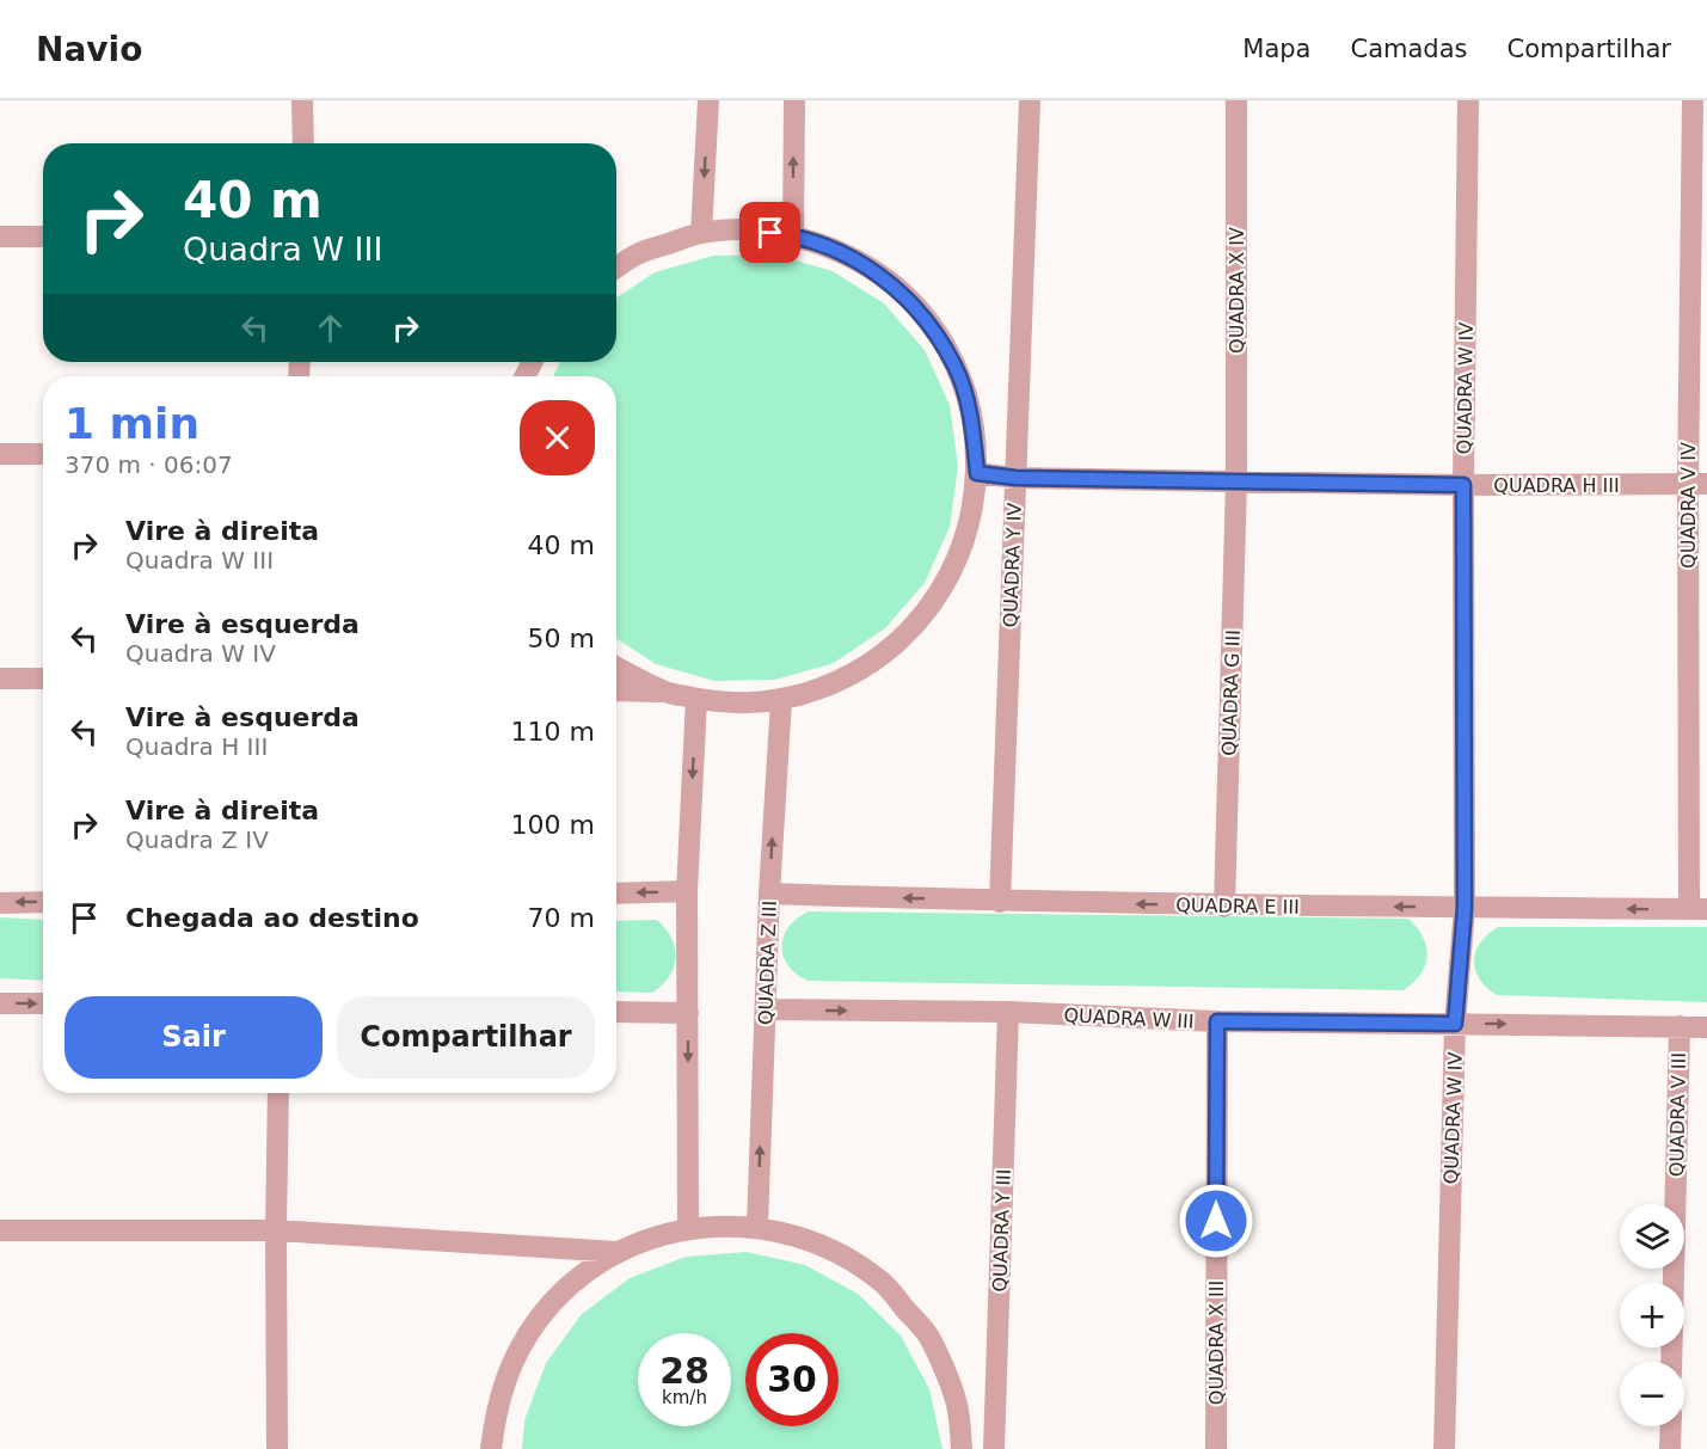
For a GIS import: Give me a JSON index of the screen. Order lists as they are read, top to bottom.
{
  "streets": {
    "street": [
      "QUADRA X IV",
      "QUADRA W IV",
      "QUADRA H III",
      "QUADRA V IV",
      "QUADRA Y IV",
      "QUADRA G III",
      "QUADRA E III",
      "QUADRA Z III",
      "QUADRA W III",
      "QUADRA V III",
      "QUADRA Y III",
      "QUADRA X III"
    ]
  },
  "crossings": [
    ["QUADRA X IV", "QUADRA H III"],
    ["QUADRA X IV", "QUADRA G III"],
    ["QUADRA W IV", "QUADRA H III"],
    ["QUADRA W IV", "QUADRA E III"],
    ["QUADRA W IV", "QUADRA W III"],
    ["QUADRA H III", "QUADRA V IV"],
    ["QUADRA H III", "QUADRA Y IV"],
    ["QUADRA H III", "QUADRA G III"],
    ["QUADRA V IV", "QUADRA E III"],
    ["QUADRA Y IV", "QUADRA E III"],
    ["QUADRA G III", "QUADRA E III"],
    ["QUADRA E III", "QUADRA Z III"],
    ["QUADRA Z III", "QUADRA W III"],
    ["QUADRA W III", "QUADRA V III"],
    ["QUADRA W III", "QUADRA Y III"],
    ["QUADRA W III", "QUADRA X III"]
  ],
  "one_way": ["QUADRA E III", "QUADRA W III"],
  "page": {
    "header": "Navio",
    "nav": ["Mapa", "Camadas", "Compartilhar"],
    "turn": ["40 m", "Quadra W III"],
    "heading": ["1 min", "370 m · 06:07"],
    "list": [
      {
        "name": "Vire à direita",
        "note": "Quadra W III",
        "value": "40 m"
      },
      {
        "name": "Vire à esquerda",
        "note": "Quadra W IV",
        "value": "50 m"
      },
      {
        "name": "Vire à esquerda",
        "note": "Quadra H III",
        "value": "110 m"
      },
      {
        "name": "Vire à direita",
        "note": "Quadra Z IV",
        "value": "100 m"
      },
      {
        "name": "Chegada ao destino",
        "value": "70 m"
      }
    ],
    "buttons": ["Sair", "Compartilhar"],
    "map_buttons": ["+", "−"],
    "speed": "28 km/h",
    "limit": "30"
  }
}
